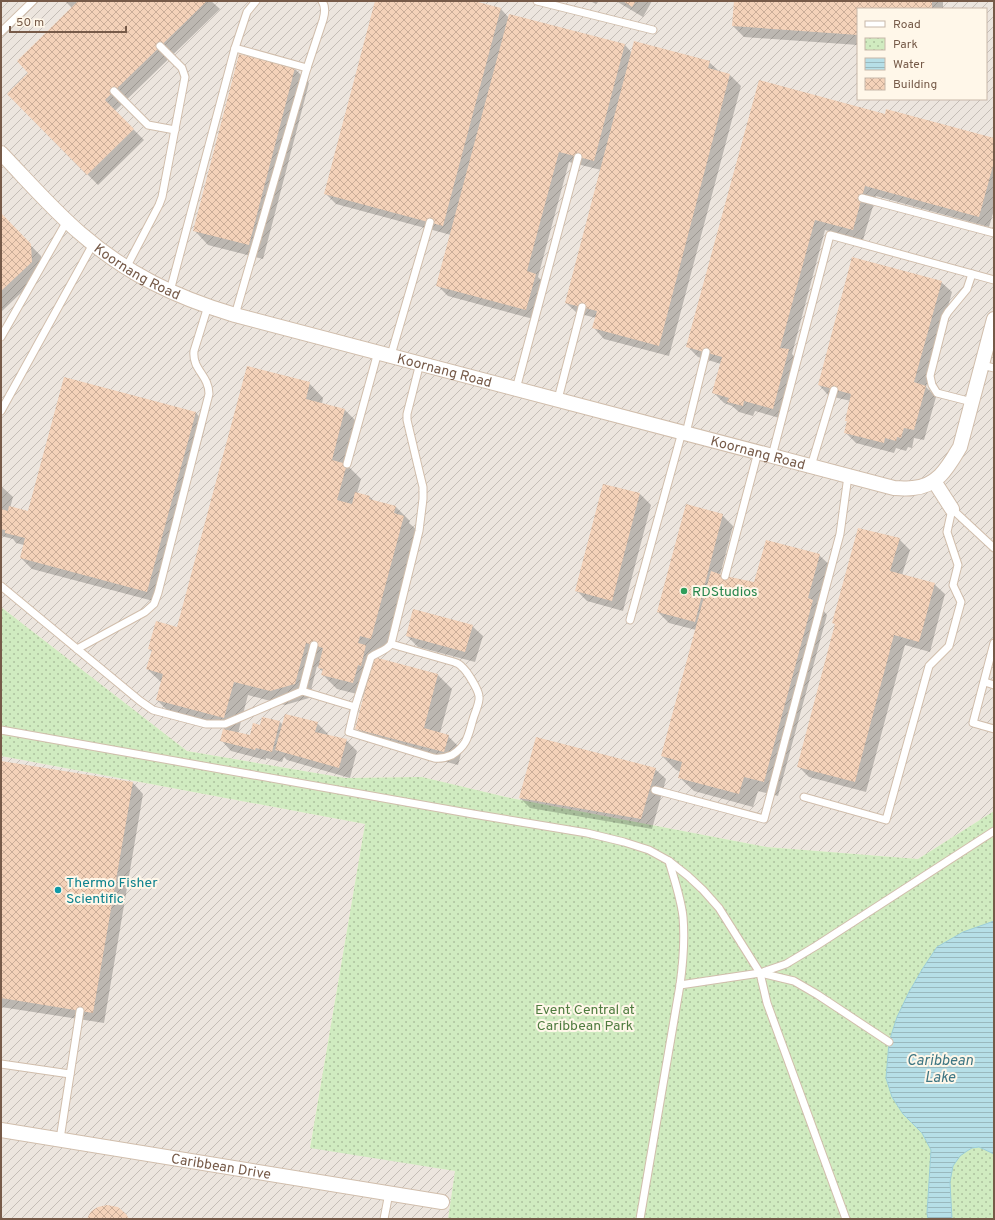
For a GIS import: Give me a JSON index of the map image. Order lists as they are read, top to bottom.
{
  "streets": {
    "street": ["Koornang Road", "Caribbean Drive"]
  },
  "water": ["Caribbean Lake"],
  "parks": ["Event Central at Caribbean Park"],
  "places": ["RDStudios", "Thermo Fisher Scientific"],
  "legend": [
    "Road",
    "Park",
    "Water",
    "Building"
  ],
  "scale_bar": "50 m"
}
